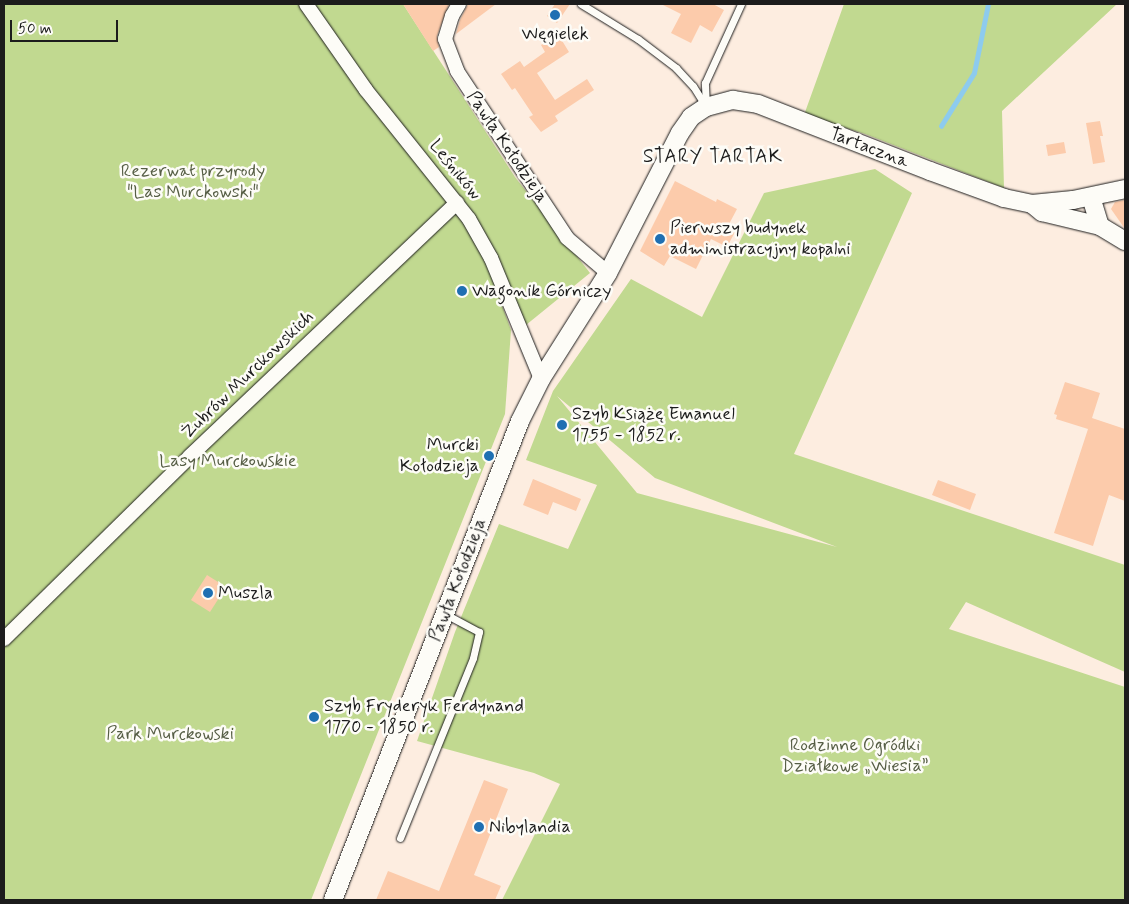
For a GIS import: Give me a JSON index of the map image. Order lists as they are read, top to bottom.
{
  "streets": {
    "street": [
      "Pawła Kołodzieja",
      "Tartaczna",
      "Leśników",
      "Żubrów Murckowskich"
    ]
  },
  "crossings": [
    ["Pawła Kołodzieja", "Tartaczna"],
    ["Pawła Kołodzieja", "Leśników"],
    ["Leśników", "Żubrów Murckowskich"]
  ],
  "districts": ["STARY TARTAK"],
  "parks": [
    "Rezerwat przyrody \"Las Murckowski\"",
    "Lasy Murckowskie",
    "Park Murckowski",
    "Rodzinne Ogródki Działkowe „Wiesia”"
  ],
  "places": [
    "Węgielek",
    "Pierwszy budynek administracyjny kopalni",
    "Wagonik Górniczy",
    "Szyb Książę Emanuel 1755 - 1852 r.",
    "Murcki Kołodzieja",
    "Muszla",
    "Szyb Fryderyk Ferdynand 1770 - 1850 r.",
    "Nibylandia"
  ],
  "scale_bar": "50 m"
}
